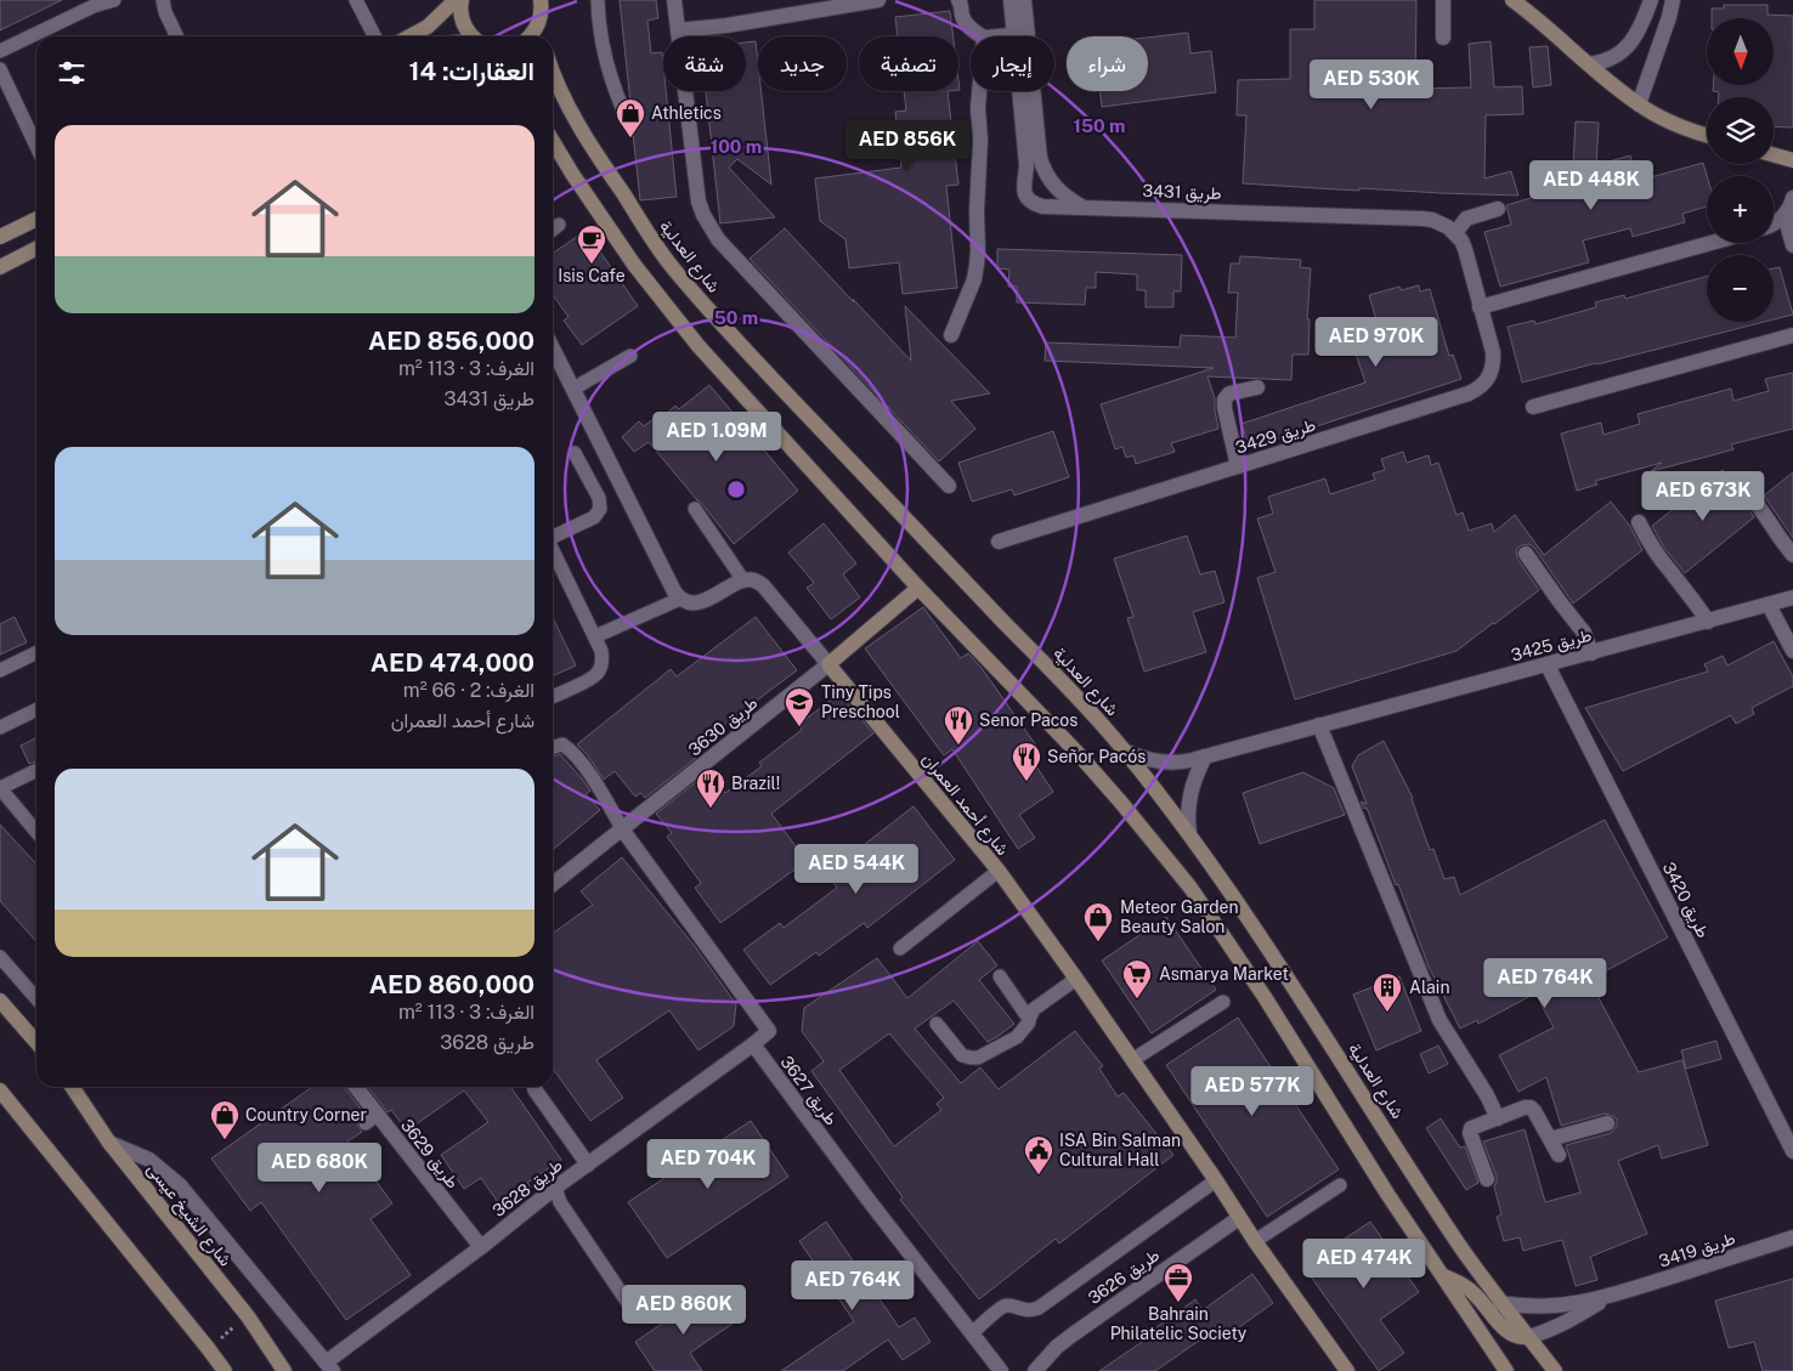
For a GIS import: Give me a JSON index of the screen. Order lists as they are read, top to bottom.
{
  "streets": {
    "main road": [
      "شارع العدلية",
      "طريق 3630",
      "شارع أحمد العمران",
      "شارع الشيخ عيسى"
    ],
    "street": [
      "طريق 3431",
      "طريق 3429",
      "طريق 3425",
      "طريق 3420",
      "طريق 3627",
      "طريق 3629",
      "طريق 3628",
      "طريق 3419",
      "طريق 3626"
    ]
  },
  "crossings": [
    ["شارع العدلية", "طريق 3425"],
    ["شارع العدلية", "طريق 3419"],
    ["طريق 3425", "طريق 3420"],
    ["طريق 3630", "شارع أحمد العمران"],
    ["شارع أحمد العمران", "طريق 3626"],
    ["طريق 3627", "طريق 3628"],
    ["طريق 3629", "طريق 3628"]
  ],
  "places": {
    "shop": ["Athletics", "Meteor Garden Beauty Salon", "Country Corner"],
    "cafe": ["Isis Cafe"],
    "school or university": ["Tiny Tips Preschool"],
    "restaurant": ["Senor Pacos", "Señor Pacós", "Brazil!"],
    "supermarket": ["Asmarya Market"],
    "building": ["Alain"],
    "public building": ["ISA Bin Salman Cultural Hall"],
    "office": ["Bahrain Philatelic Society"]
  },
  "north": "bottom",
  "page": {
    "map_buttons": ["+", "−"],
    "chip": [
      "شراء",
      "إيجار",
      "تصفية",
      "جديد",
      "شقة"
    ],
    "heading": "العقارات: 14",
    "price": [
      "AED 530K",
      "AED 856K",
      "AED 448K",
      "AED 970K",
      "AED 1.09M",
      "AED 673K",
      "AED 544K",
      "AED 764K",
      "AED 577K",
      "AED 704K",
      "AED 680K",
      "AED 474K",
      "AED 764K",
      "AED 860K"
    ],
    "list": [
      {
        "name": "AED 856,000",
        "note": "الغرف: 3 · 113 m² · طريق 3431"
      },
      {
        "name": "AED 474,000",
        "note": "الغرف: 2 · 66 m² · شارع أحمد العمران"
      },
      {
        "name": "AED 860,000",
        "note": "الغرف: 3 · 113 m² · طريق 3628"
      }
    ]
  },
  "rings": ["150 m", "100 m", "50 m"]
}
